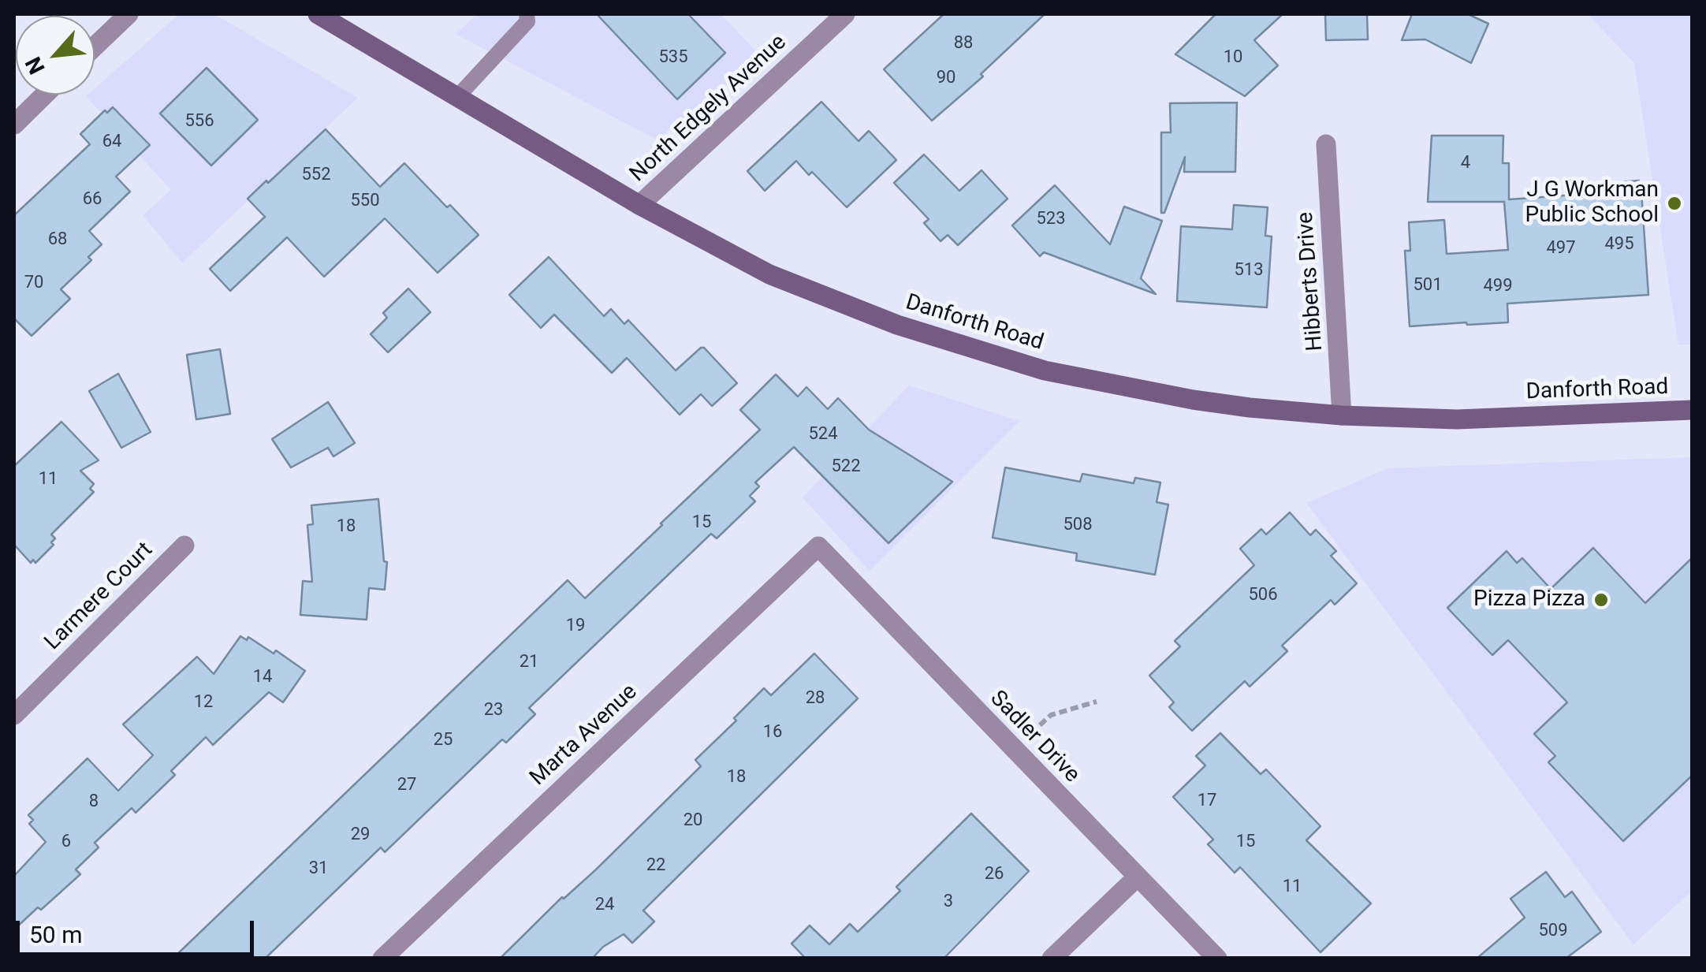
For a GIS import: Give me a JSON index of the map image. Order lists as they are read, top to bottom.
{
  "streets": {
    "main road": ["Danforth Road"],
    "street": [
      "North Edgely Avenue",
      "Hibberts Drive",
      "Larmere Court",
      "Marta Avenue",
      "Sadler Drive"
    ]
  },
  "crossings": [
    ["North Edgely Avenue", "Danforth Road"],
    ["Hibberts Drive", "Danforth Road"],
    ["Marta Avenue", "Sadler Drive"]
  ],
  "places": ["J G Workman Public School", "Pizza Pizza"],
  "house_numbers": [
    "88",
    "535",
    "10",
    "90",
    "556",
    "64",
    "4",
    "552",
    "66",
    "550",
    "523",
    "68",
    "495",
    "497",
    "513",
    "70",
    "501",
    "499",
    "524",
    "522",
    "11",
    "15",
    "508",
    "18",
    "506",
    "19",
    "21",
    "14",
    "28",
    "12",
    "23",
    "16",
    "25",
    "18",
    "27",
    "17",
    "8",
    "20",
    "29",
    "6",
    "15",
    "22",
    "31",
    "26",
    "11",
    "3",
    "24",
    "509"
  ],
  "scale_bar": "50 m",
  "north": "bottom left"
}
